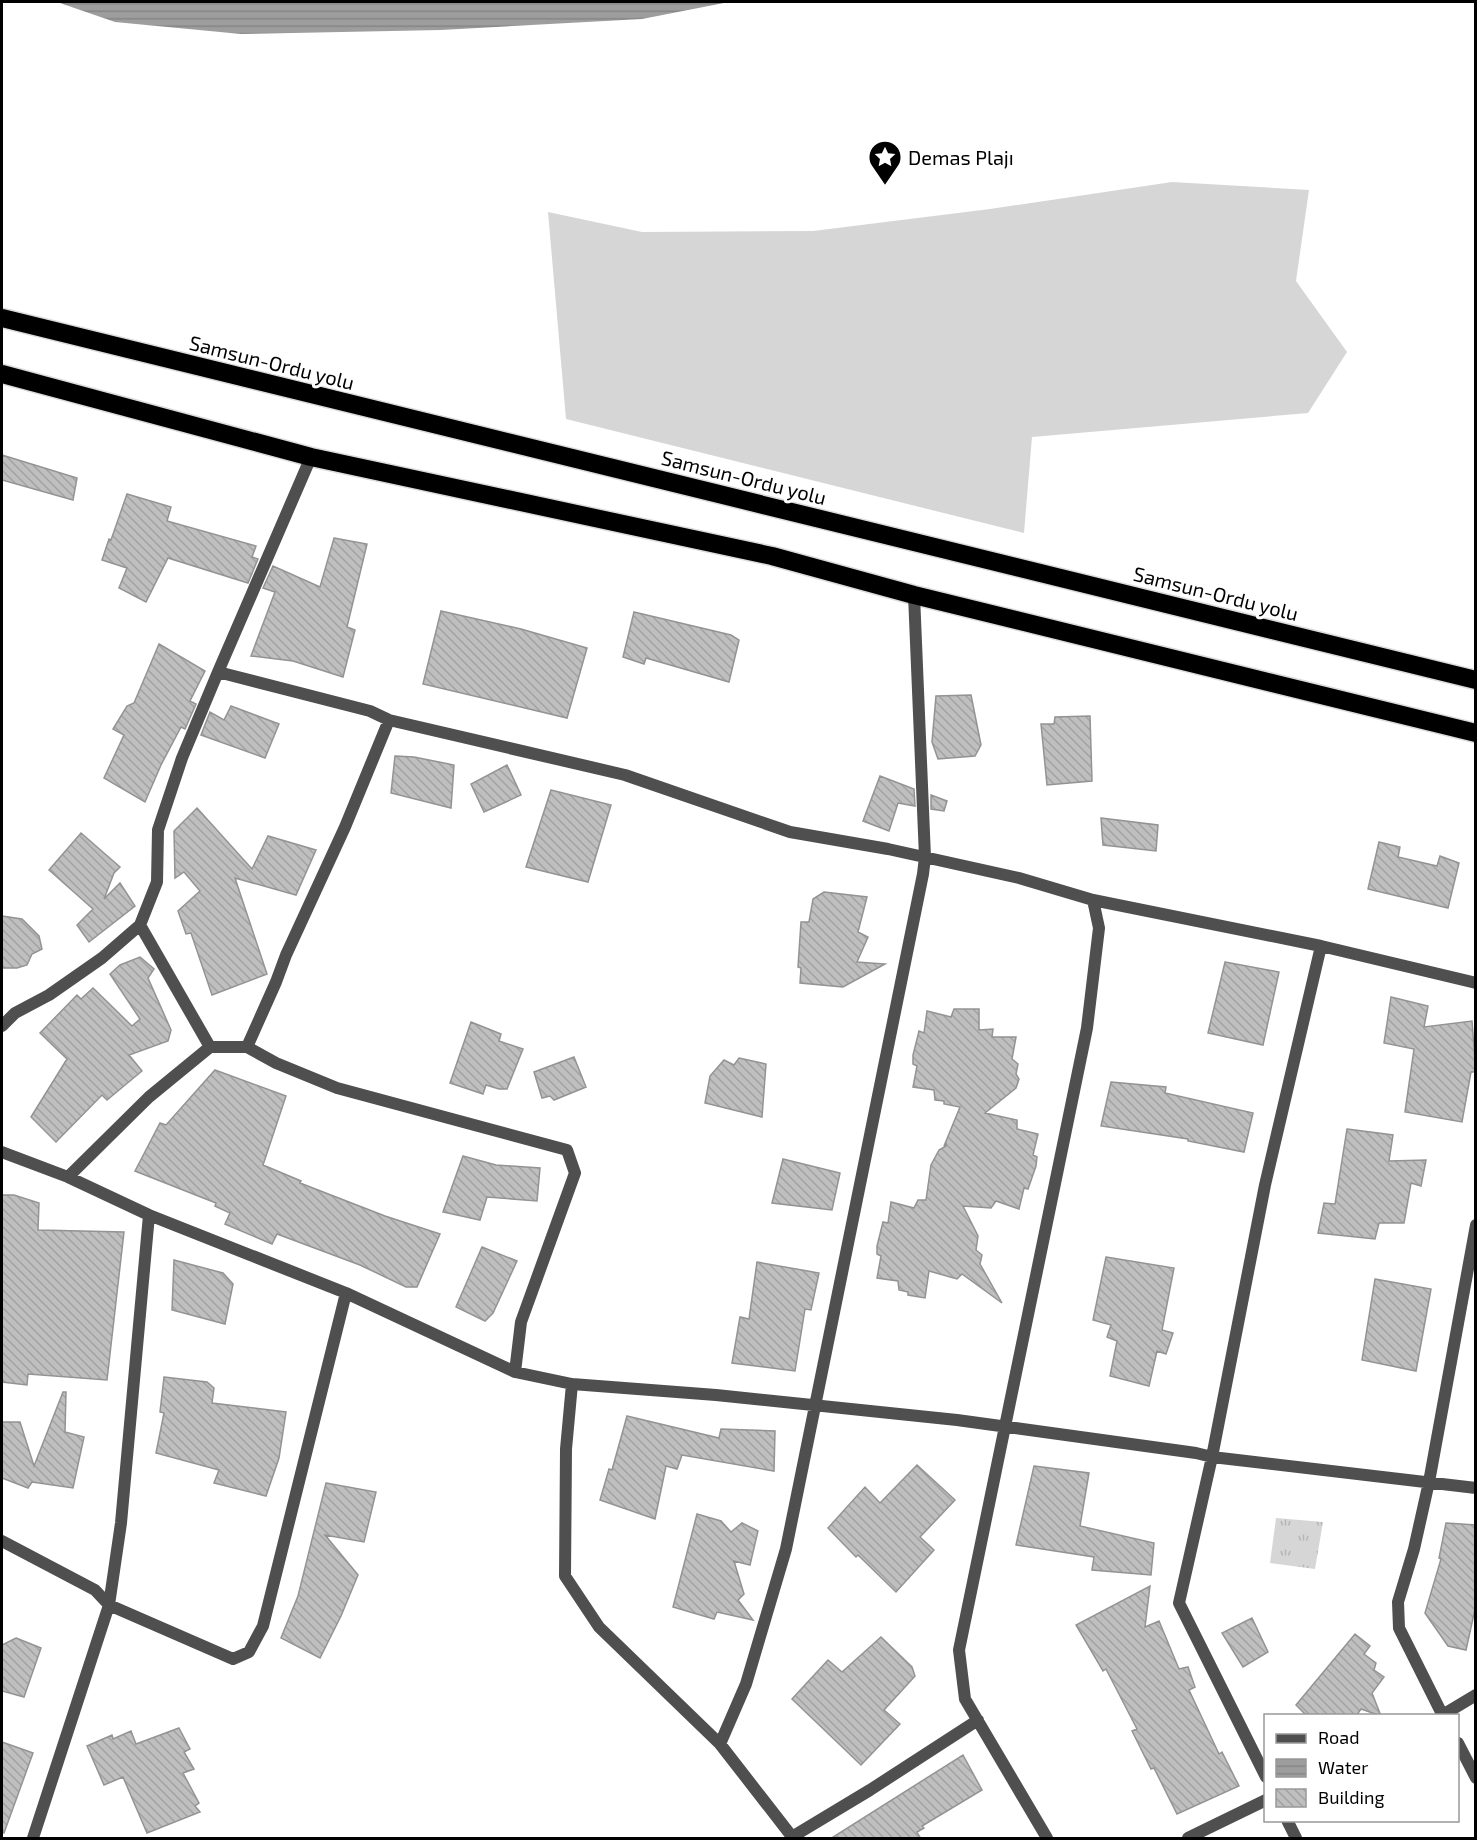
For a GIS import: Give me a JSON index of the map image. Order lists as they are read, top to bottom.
{
  "streets": {
    "highway": ["Samsun-Ordu yolu"]
  },
  "places": {
    "place": ["Demas Plajı"]
  },
  "legend": ["Road", "Water", "Building"]
}
